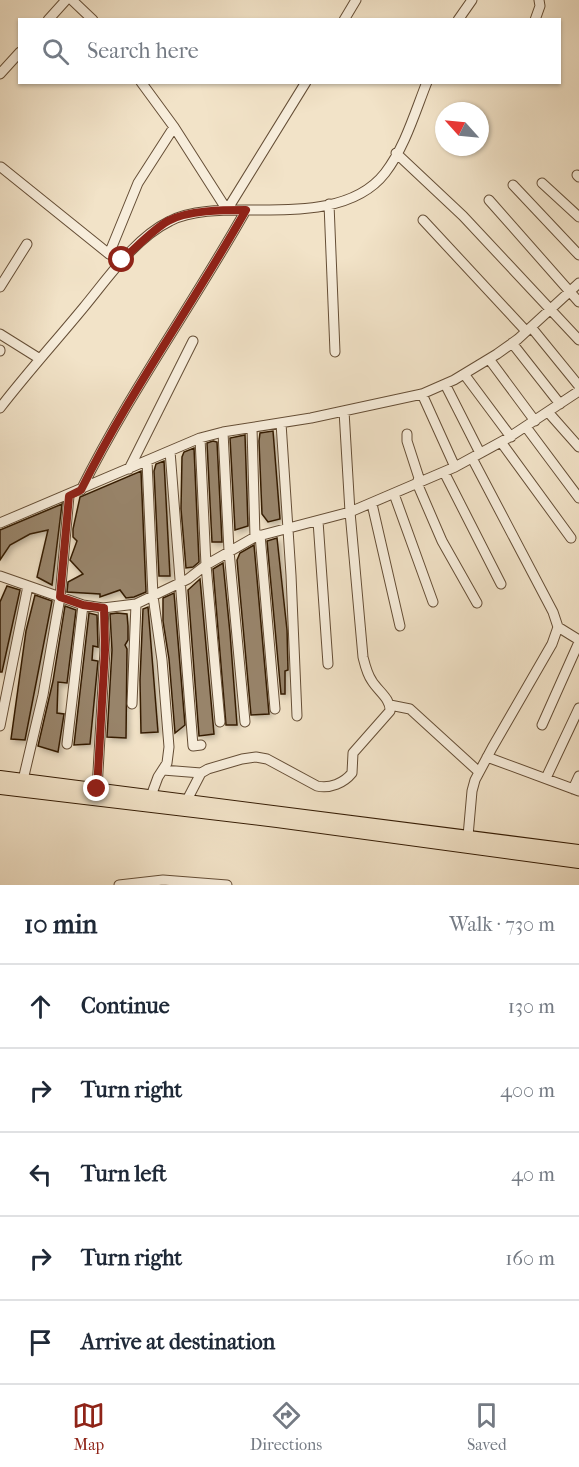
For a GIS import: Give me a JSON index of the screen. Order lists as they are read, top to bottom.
{
  "north": "top left",
  "page": {
    "search": "Search here",
    "heading": ["10 min", "Walk · 730 m"],
    "list": [
      ["Continue", "130 m"],
      ["Turn right", "400 m"],
      ["Turn left", "40 m"],
      ["Turn right", "160 m"],
      "Arrive at destination"
    ],
    "nav": ["Map", "Directions", "Saved"]
  }
}
